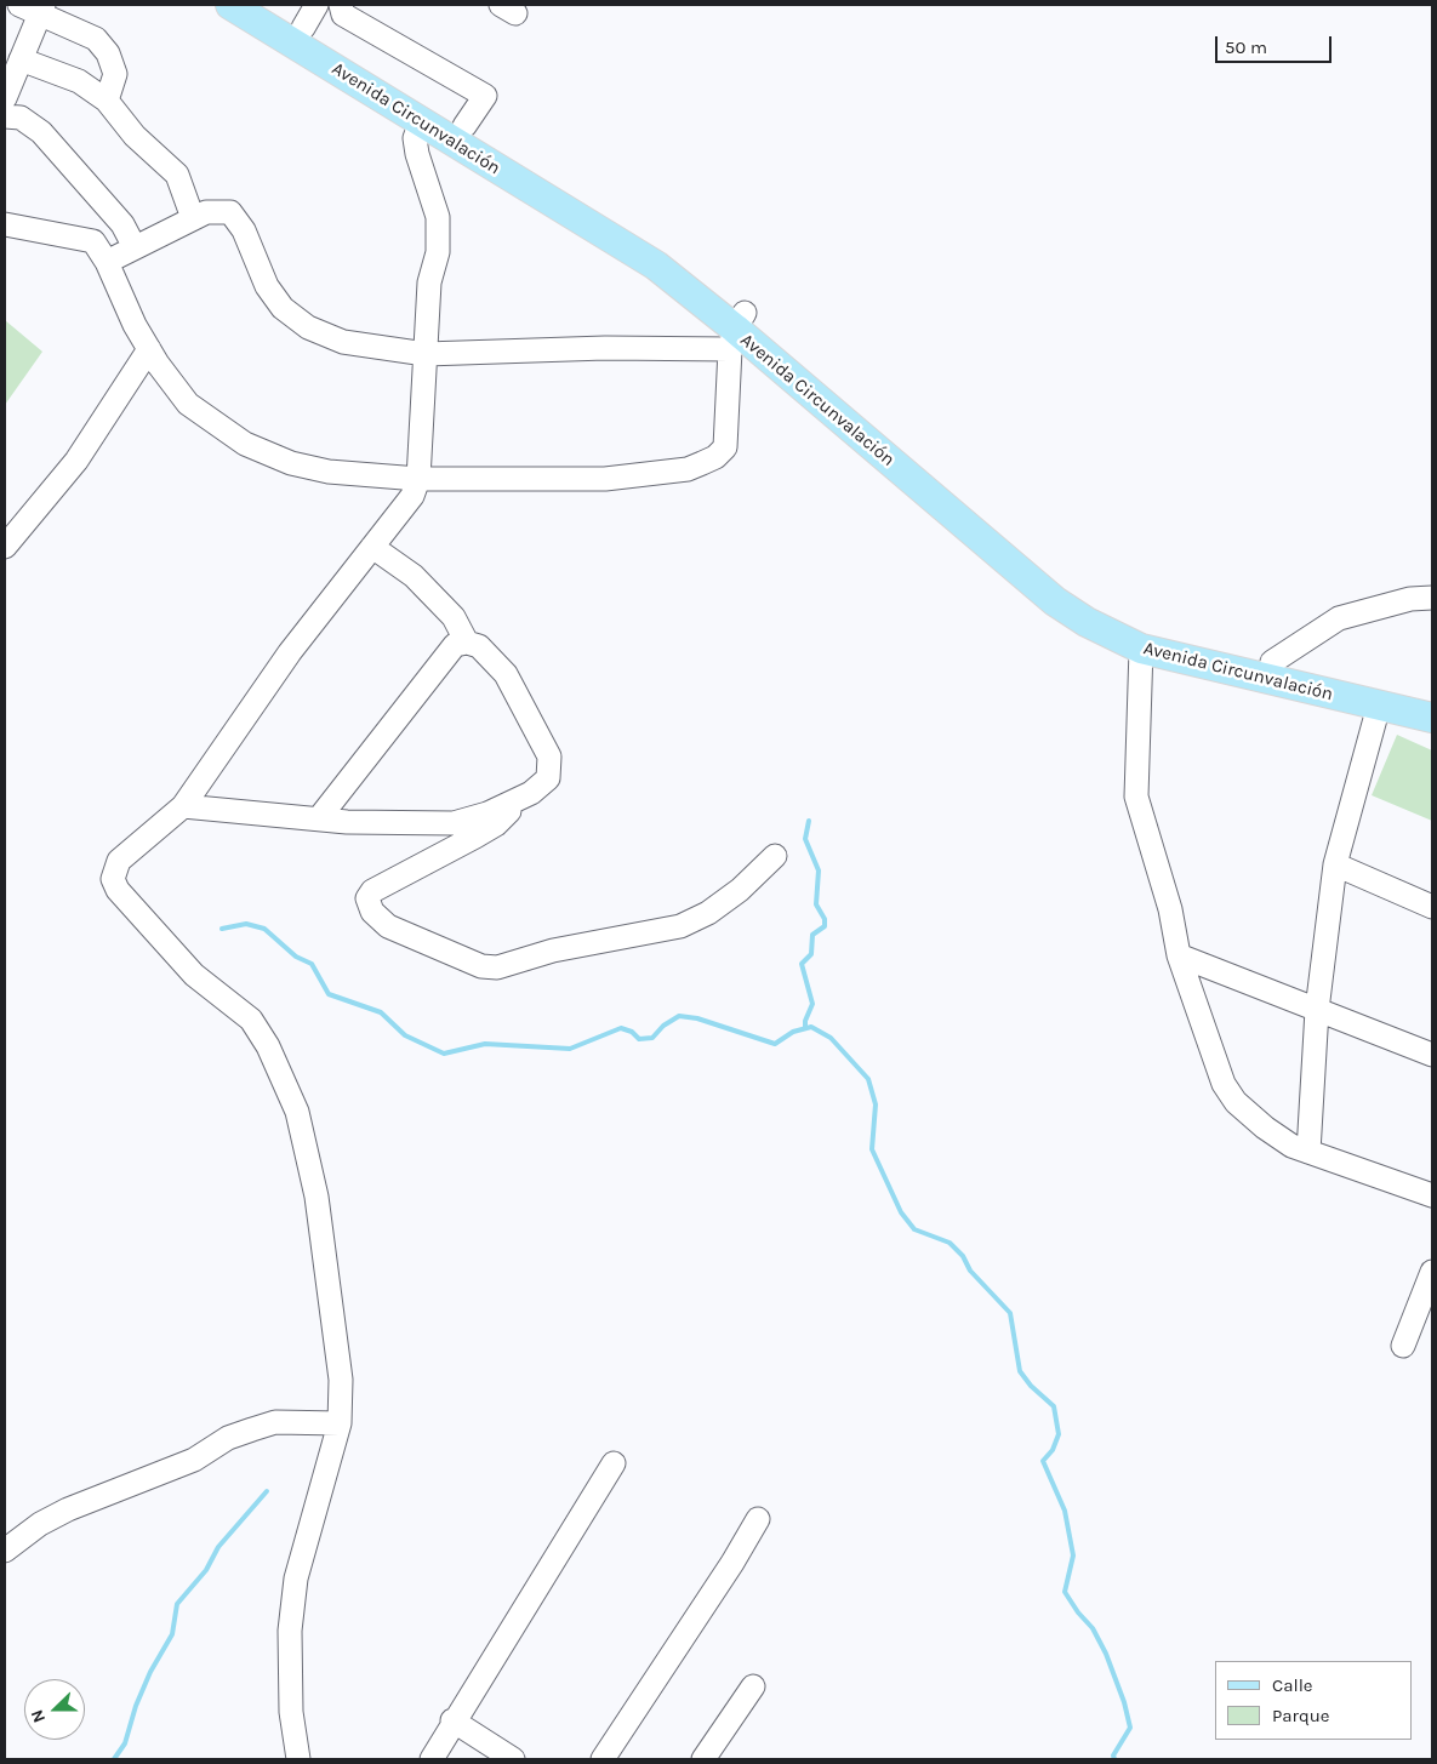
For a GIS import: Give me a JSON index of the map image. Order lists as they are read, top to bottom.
{
  "streets": {
    "main road": ["Avenida Circunvalación"]
  },
  "legend": ["Calle", "Parque"],
  "scale_bar": "50 m",
  "north": "left"
}
